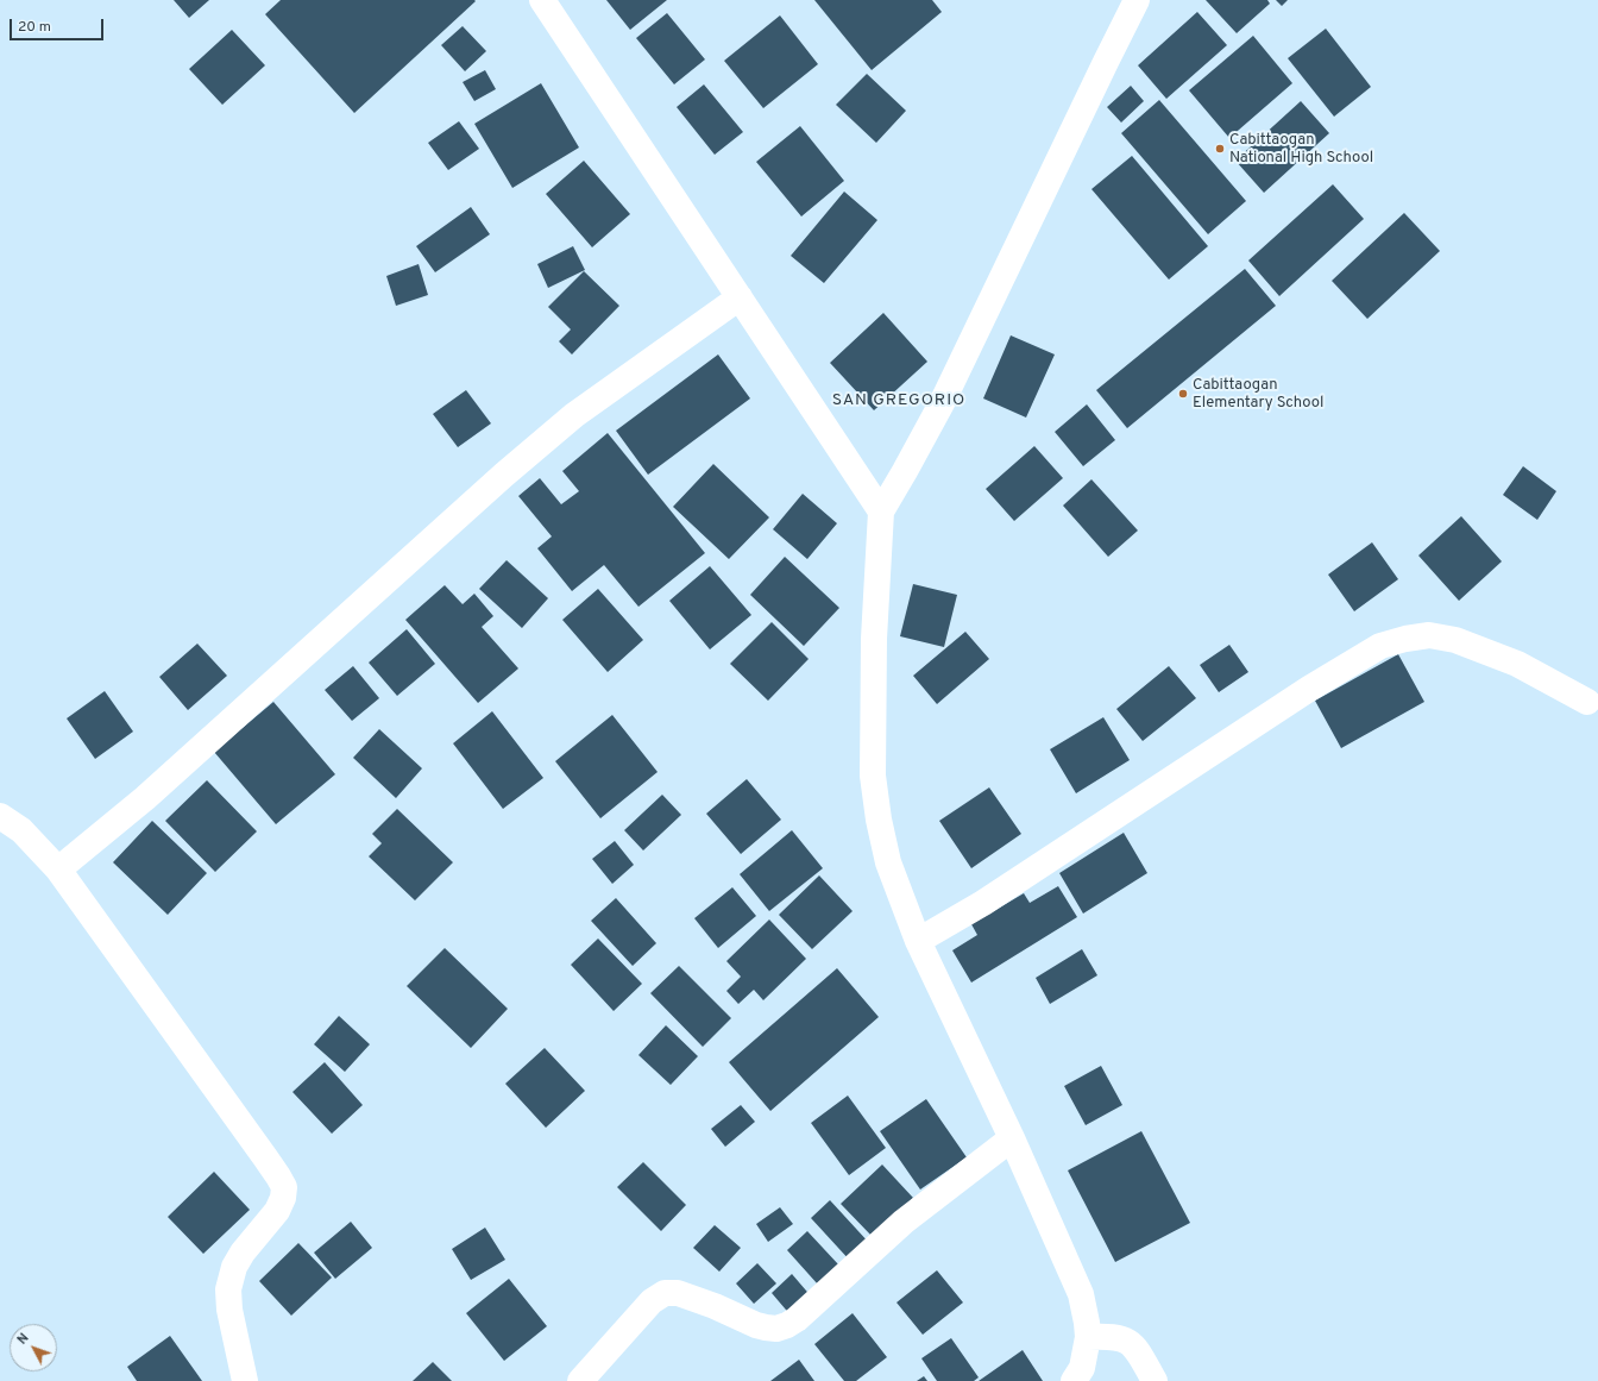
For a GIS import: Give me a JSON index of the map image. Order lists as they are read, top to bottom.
{
  "districts": ["SAN GREGORIO"],
  "places": ["Cabittaogan National High School", "Cabittaogan Elementary School"],
  "scale_bar": "20 m",
  "north": "top left"
}
